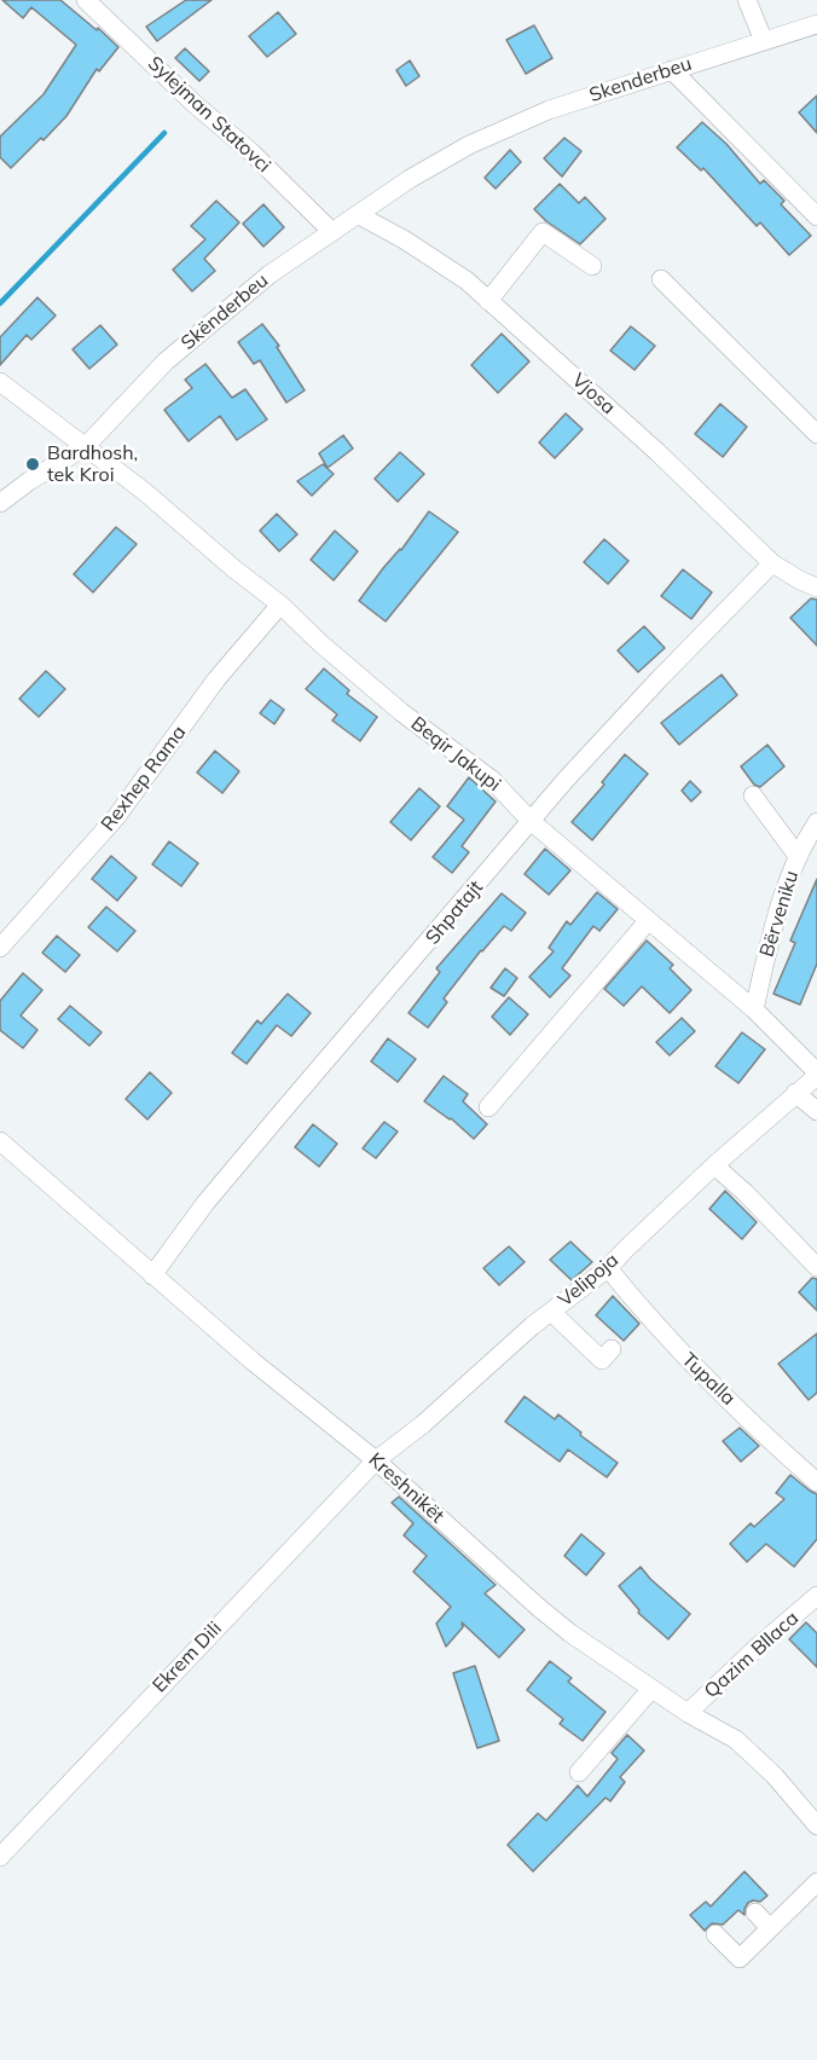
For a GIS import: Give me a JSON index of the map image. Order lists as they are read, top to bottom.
{
  "streets": {
    "street": [
      "Skenderbeu",
      "Sylejman Statovci",
      "Skënderbeu",
      "Vjosa",
      "Beqir Jakupi",
      "Rexhep Rama",
      "Shpatajt",
      "Bërveniku",
      "Velipoja",
      "Tupalla",
      "Kreshnikët",
      "Qazim Bllaca",
      "Ekrem Dili"
    ]
  },
  "crossings": [
    ["Skenderbeu", "Skënderbeu"],
    ["Sylejman Statovci", "Skënderbeu"],
    ["Skënderbeu", "Vjosa"],
    ["Skënderbeu", "Beqir Jakupi"],
    ["Vjosa", "Shpatajt"],
    ["Beqir Jakupi", "Rexhep Rama"],
    ["Beqir Jakupi", "Shpatajt"],
    ["Beqir Jakupi", "Bërveniku"],
    ["Beqir Jakupi", "Velipoja"],
    ["Shpatajt", "Kreshnikët"],
    ["Velipoja", "Tupalla"],
    ["Velipoja", "Kreshnikët"],
    ["Velipoja", "Ekrem Dili"],
    ["Kreshnikët", "Qazim Bllaca"],
    ["Kreshnikët", "Ekrem Dili"]
  ],
  "places": ["Bardhosh, tek Kroi"]
}
